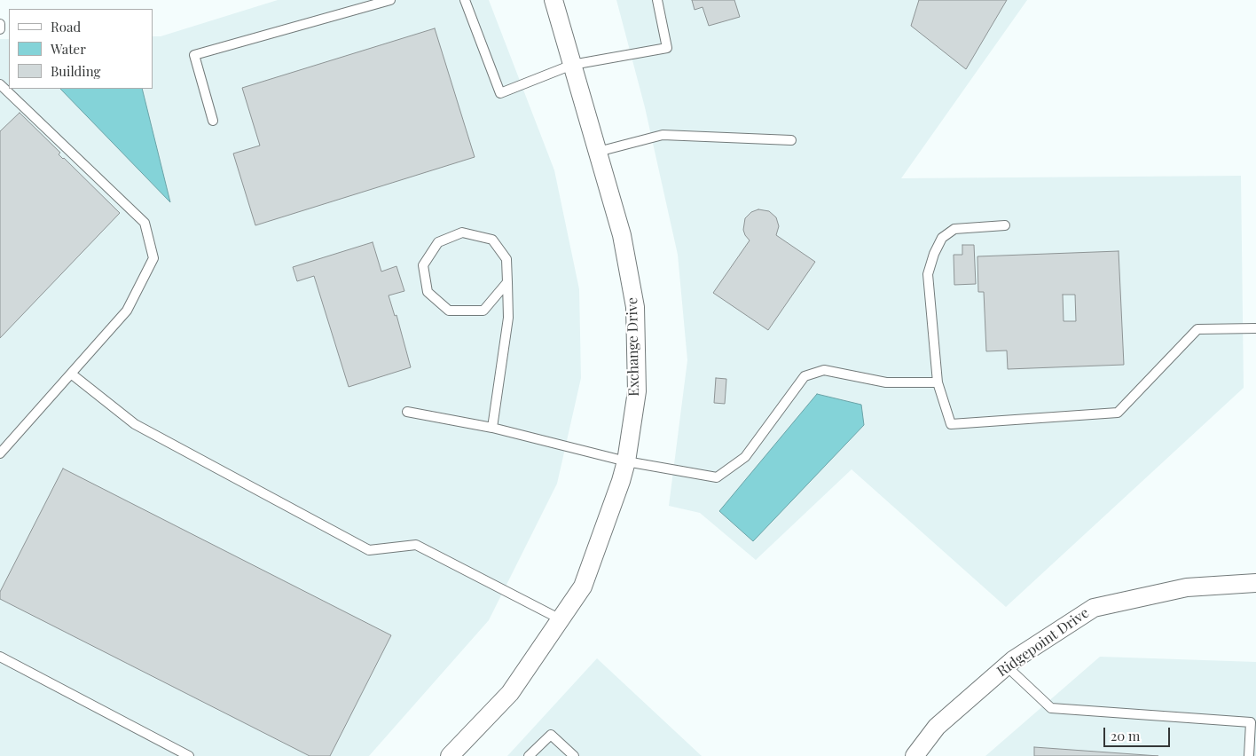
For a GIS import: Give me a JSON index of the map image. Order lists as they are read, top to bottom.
{
  "streets": {
    "street": ["Exchange Drive", "Ridgepoint Drive"]
  },
  "legend": ["Road", "Water", "Building"],
  "scale_bar": "20 m"
}
